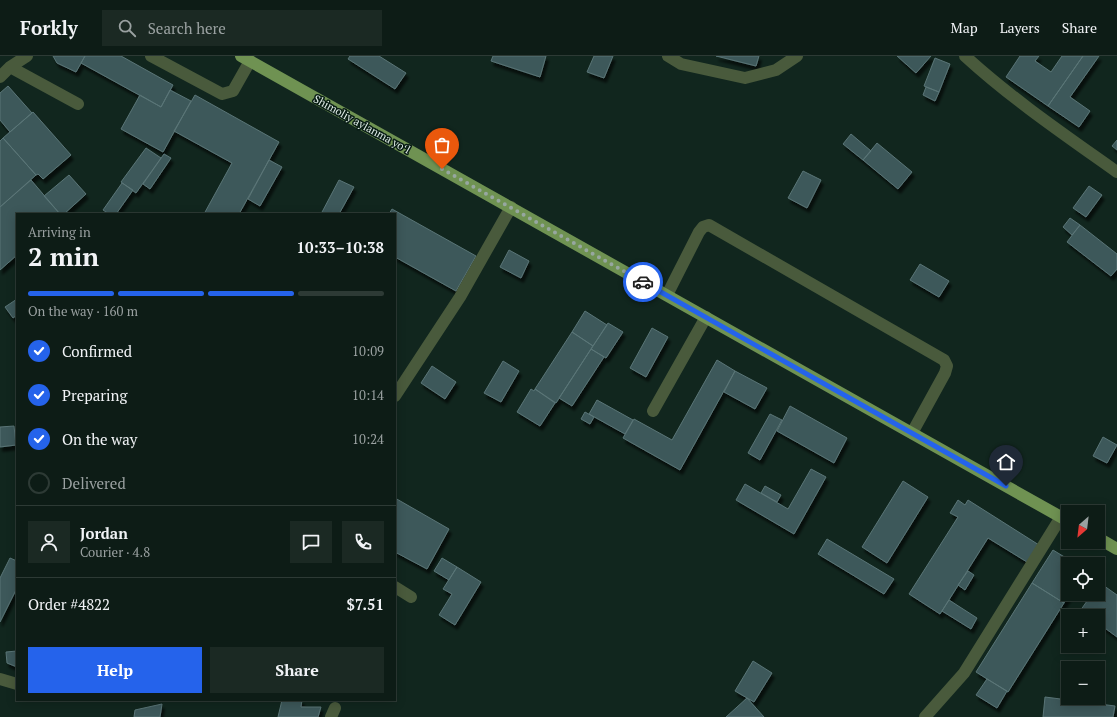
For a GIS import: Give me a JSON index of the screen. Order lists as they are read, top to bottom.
{
  "streets": {
    "main road": ["Shimoliy aylanma yoʻl"]
  },
  "north": "bottom left",
  "page": {
    "header": "Forkly",
    "search": "Search here",
    "nav": ["Map", "Layers", "Share"],
    "heading": ["2 min", "Arriving in", "10:33–10:38"],
    "panel": [
      "Jordan",
      "Courier · 4.8",
      "Order #4822",
      "$7.51"
    ],
    "bar": "On the way · 160 m",
    "list": [
      ["Confirmed", "10:09"],
      ["Preparing", "10:14"],
      ["On the way", "10:24"],
      "Delivered"
    ],
    "map_buttons": ["+", "−"],
    "buttons": ["Help", "Share"]
  }
}
